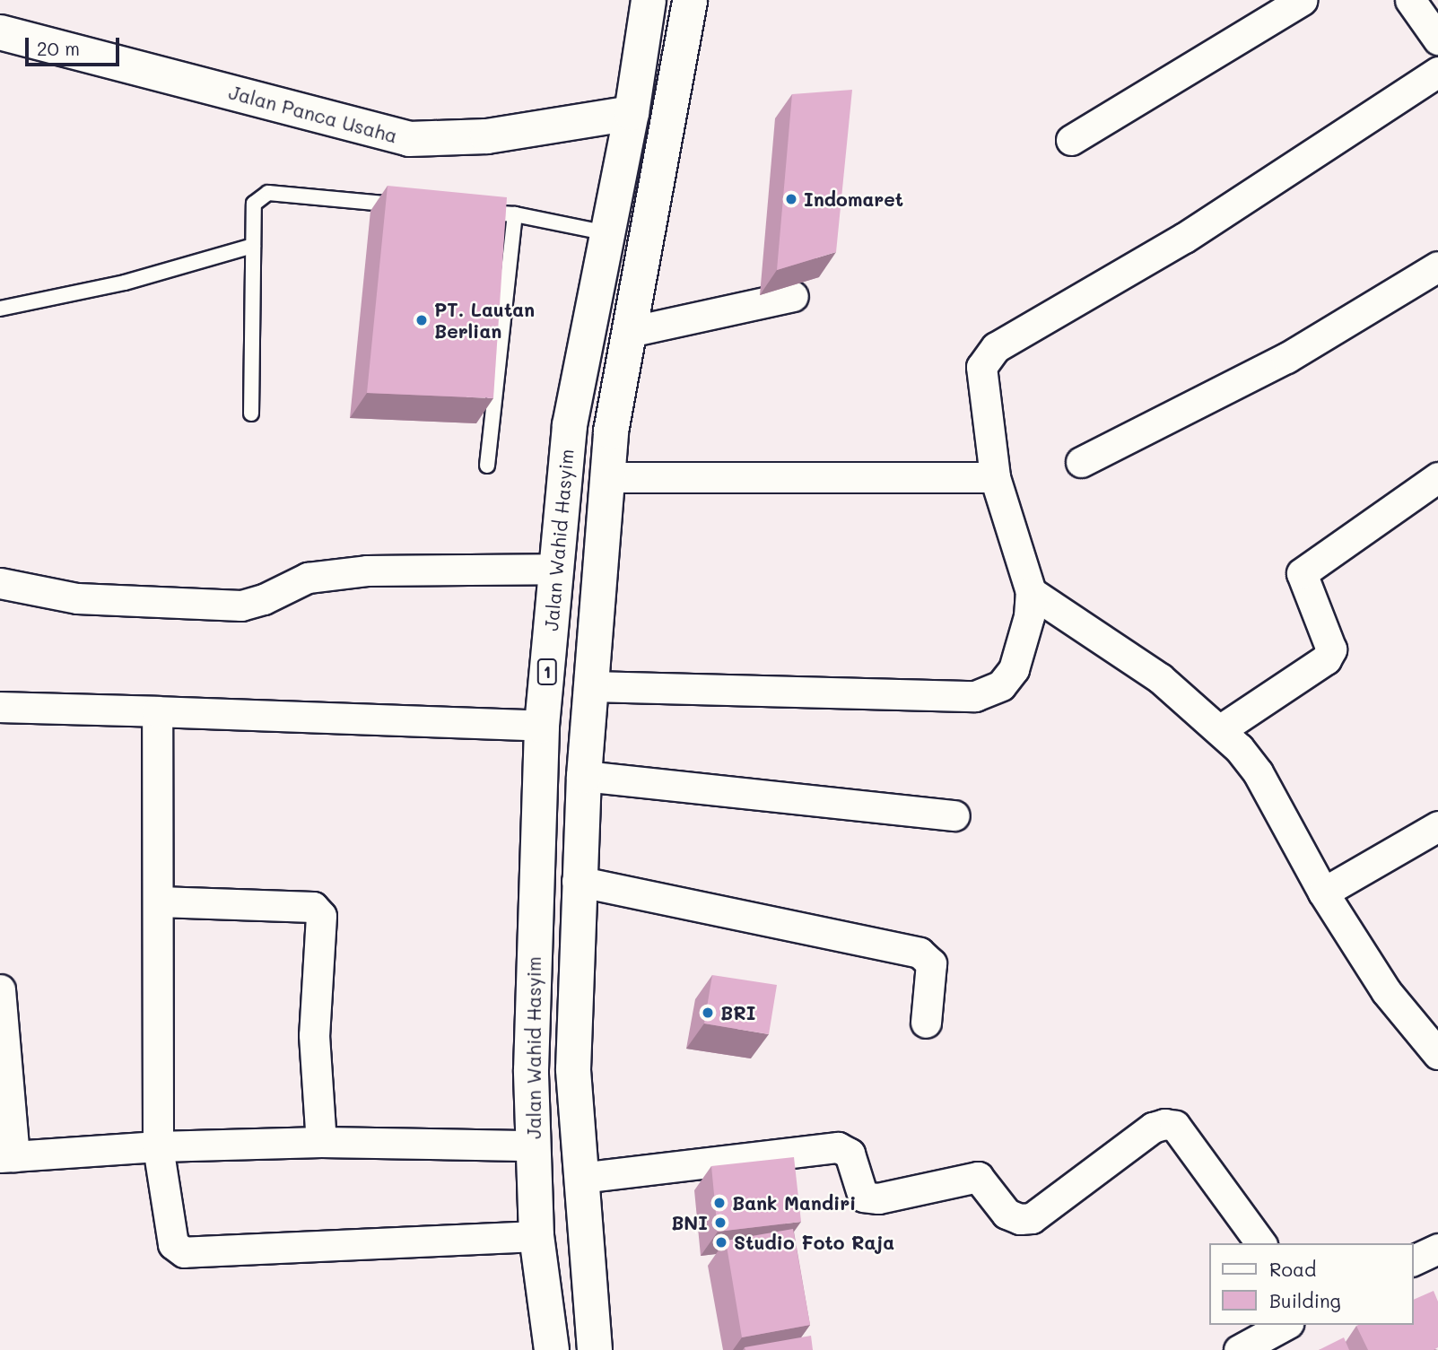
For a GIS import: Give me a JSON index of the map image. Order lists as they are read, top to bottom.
{
  "streets": {
    "main road": ["Jalan Panca Usaha", "Jalan Wahid Hasyim", "1"]
  },
  "crossings": [
    ["Jalan Panca Usaha", "Jalan Wahid Hasyim"]
  ],
  "places": [
    "Indomaret",
    "PT. Lautan Berlian",
    "BRI",
    "Bank Mandiri",
    "BNI",
    "Studio Foto Raja"
  ],
  "legend": ["Road", "Building"],
  "scale_bar": "20 m"
}
